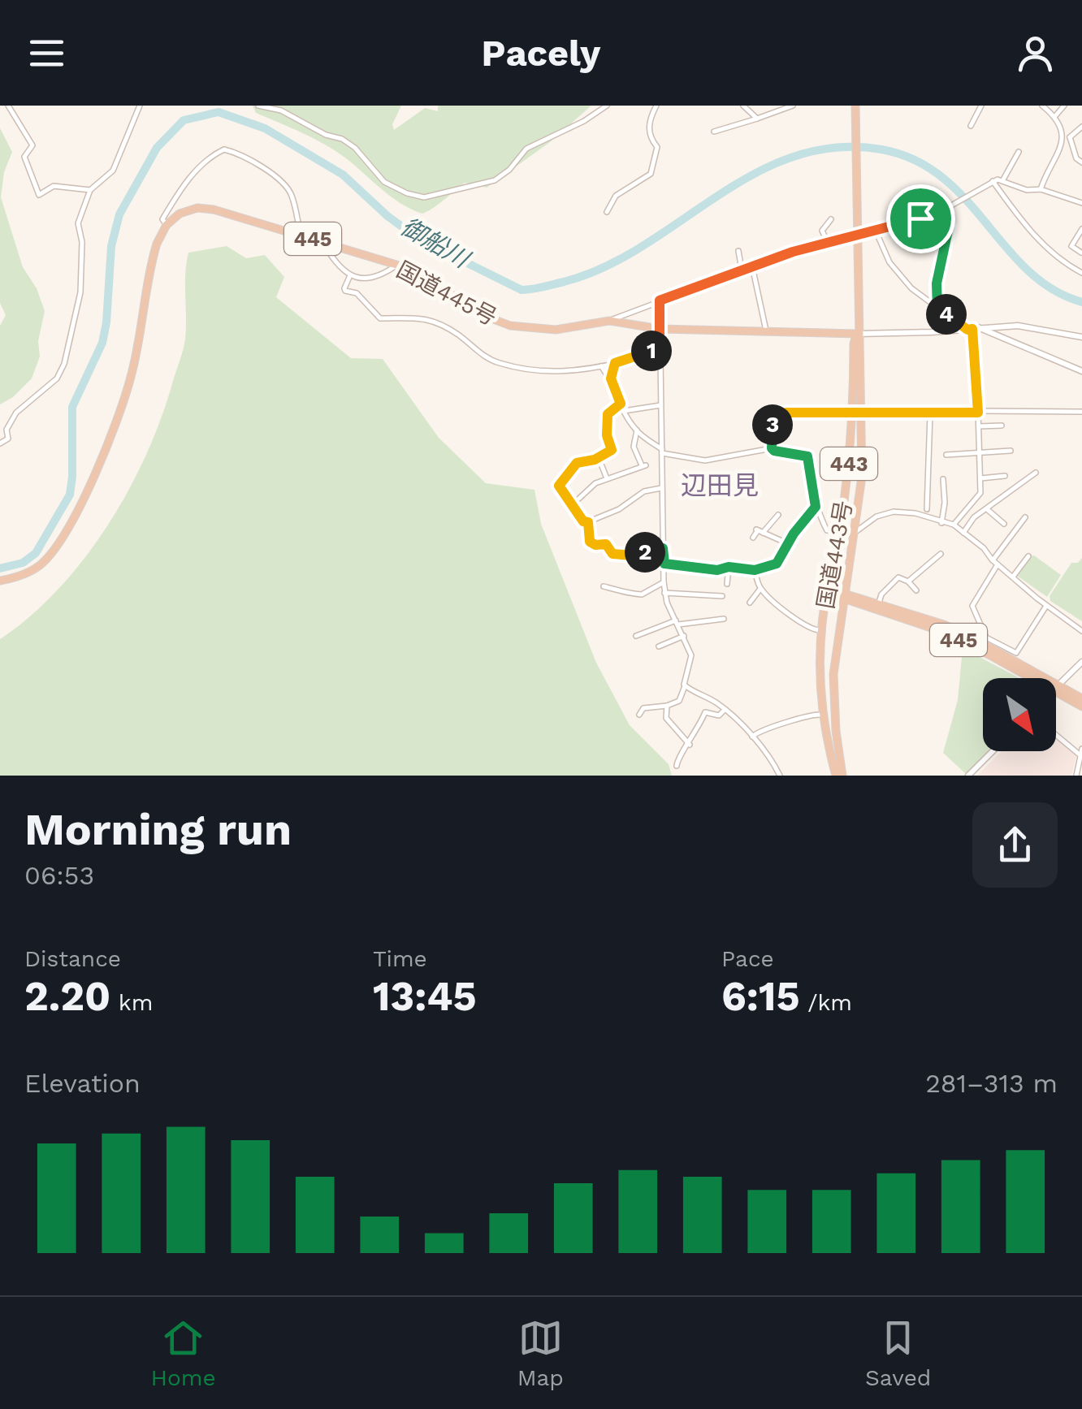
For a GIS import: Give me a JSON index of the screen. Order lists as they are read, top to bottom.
{
  "streets": {
    "highway": [
      "445",
      "国道445号",
      "443",
      "国道443号"
    ]
  },
  "crossings": [
    ["445", "国道443号"],
    ["国道445号", "国道443号"]
  ],
  "districts": ["辺田見"],
  "water": ["御船川"],
  "north": "bottom right",
  "page": {
    "header": "Pacely",
    "pins": [
      "4",
      "1",
      "3",
      "2"
    ],
    "heading": ["Morning run", "06:53"],
    "stats": [
      ["Distance", "2.20 km"],
      ["Time", "13:45"],
      ["Pace", "6:15 /km"]
    ],
    "chart": ["Elevation", "281–313 m"],
    "tabs": ["Home", "Map", "Saved"]
  }
}
